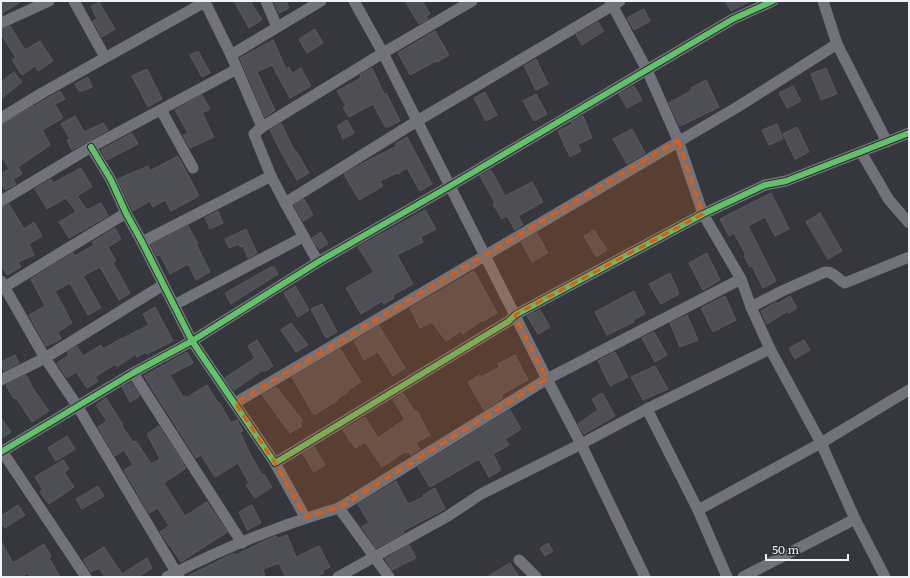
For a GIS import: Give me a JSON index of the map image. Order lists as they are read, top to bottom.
{
  "scale_bar": "50 m"
}
